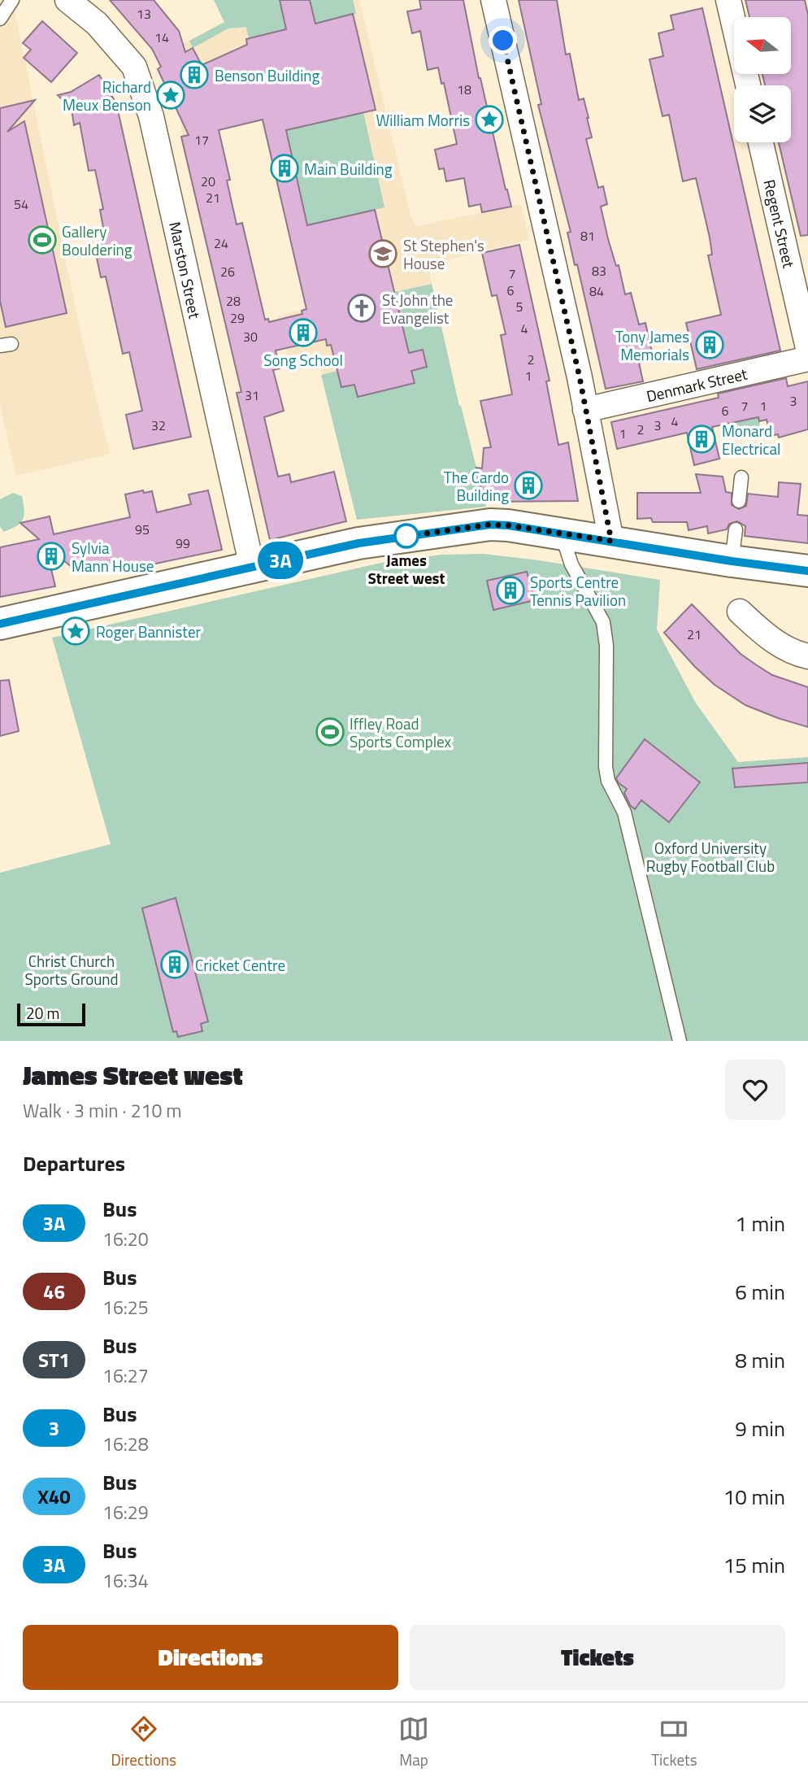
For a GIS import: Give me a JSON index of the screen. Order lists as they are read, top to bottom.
{
  "streets": {
    "street": ["Regent Street", "Marston Street", "Denmark Street"]
  },
  "parks": ["Oxford University Rugby Football Club", "Christ Church Sports Ground"],
  "places": {
    "building": [
      "Benson Building",
      "Main Building",
      "Song School",
      "Tony James Memorials",
      "Monard Electrical",
      "The Cardo Building",
      "Sylvia Mann House",
      "Sports Centre Tennis Pavilion",
      "Cricket Centre"
    ],
    "place": ["Richard Meux Benson", "William Morris", "Roger Bannister"],
    "sports": ["Gallery Bouldering", "Iffley Road Sports Complex"],
    "school or university": ["St Stephen's House"],
    "church": ["St John the Evangelist"],
    "other": ["James Street west"]
  },
  "lines": ["bus line 3A"],
  "house_numbers": [
    "13",
    "14",
    "18",
    "17",
    "20",
    "21",
    "54",
    "81",
    "24",
    "83",
    "26",
    "7",
    "6",
    "84",
    "28",
    "5",
    "29",
    "4",
    "30",
    "2",
    "1",
    "31",
    "3",
    "7",
    "1",
    "6",
    "4",
    "32",
    "3",
    "2",
    "1",
    "95",
    "99",
    "21"
  ],
  "scale_bar": "20 m",
  "north": "left",
  "page": {
    "on_map": "3A",
    "scale": "20 m",
    "heading": [
      ["James Street west", "Walk · 3 min · 210 m"],
      "Departures"
    ],
    "list": [
      {
        "mark": "3A",
        "name": "Bus",
        "note": "16:20",
        "value": "1 min"
      },
      {
        "mark": "46",
        "name": "Bus",
        "note": "16:25",
        "value": "6 min"
      },
      {
        "mark": "ST1",
        "name": "Bus",
        "note": "16:27",
        "value": "8 min"
      },
      {
        "mark": "3",
        "name": "Bus",
        "note": "16:28",
        "value": "9 min"
      },
      {
        "mark": "X40",
        "name": "Bus",
        "note": "16:29",
        "value": "10 min"
      },
      {
        "mark": "3A",
        "name": "Bus",
        "note": "16:34",
        "value": "15 min"
      }
    ],
    "buttons": ["Directions", "Tickets"],
    "tabs": ["Directions", "Map", "Tickets"]
  }
}
